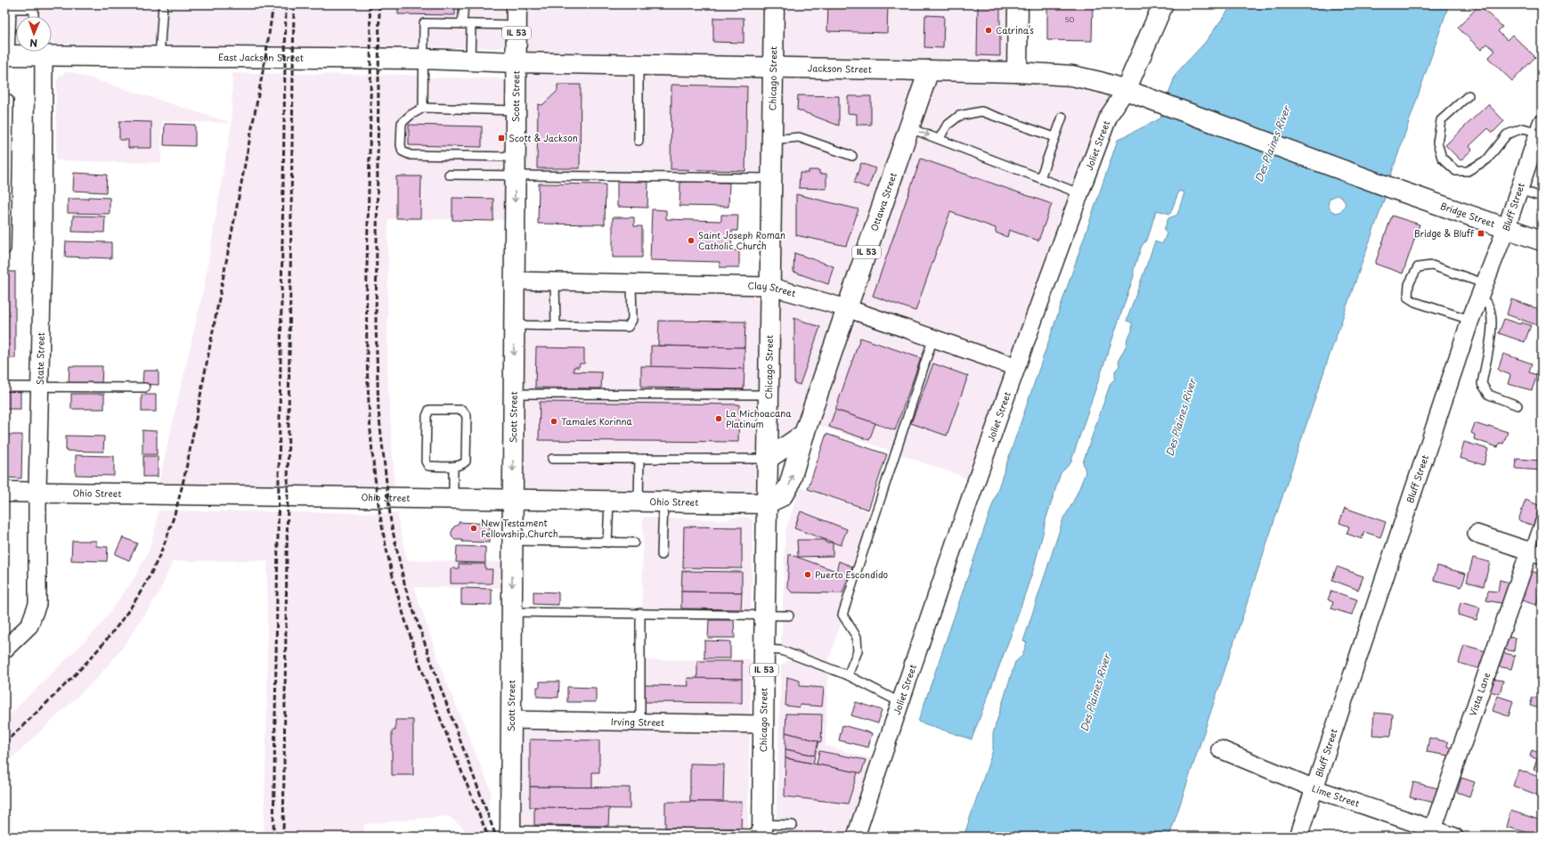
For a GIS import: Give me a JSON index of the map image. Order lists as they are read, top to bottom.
{
  "streets": {
    "street": [
      "IL 53",
      "East Jackson Street",
      "Jackson Street",
      "Chicago Street",
      "Scott Street",
      "Joliet Street",
      "Ottawa Street",
      "Bluff Street",
      "Bridge Street",
      "Clay Street",
      "State Street",
      "Ohio Street",
      "Vista Lane",
      "Irving Street",
      "Lime Street"
    ]
  },
  "crossings": [
    ["East Jackson Street", "Jackson Street"],
    ["East Jackson Street", "Scott Street"],
    ["East Jackson Street", "State Street"],
    ["Jackson Street", "Chicago Street"],
    ["Jackson Street", "Scott Street"],
    ["Jackson Street", "Joliet Street"],
    ["Jackson Street", "Ottawa Street"],
    ["Jackson Street", "Bridge Street"],
    ["Chicago Street", "Ottawa Street"],
    ["Chicago Street", "Clay Street"],
    ["Chicago Street", "Ohio Street"],
    ["Chicago Street", "Irving Street"],
    ["Scott Street", "Clay Street"],
    ["Scott Street", "Ohio Street"],
    ["Scott Street", "Irving Street"],
    ["Joliet Street", "Clay Street"],
    ["Ottawa Street", "Clay Street"],
    ["Ottawa Street", "Ohio Street"],
    ["Bluff Street", "Bridge Street"],
    ["Bluff Street", "Lime Street"],
    ["State Street", "Ohio Street"],
    ["Vista Lane", "Lime Street"]
  ],
  "one_way": ["Scott Street"],
  "water": ["Des Plaines River"],
  "places": {
    "other": [
      "Catrina’s",
      "Saint Joseph Roman Catholic Church",
      "La Michoacana Platinum",
      "Tamales Korinna",
      "New Testament Fellowship Church",
      "Puerto Escondido"
    ],
    "transit": ["Scott & Jackson", "Bridge & Bluff"]
  },
  "house_numbers": ["50"],
  "north": "bottom"
}
